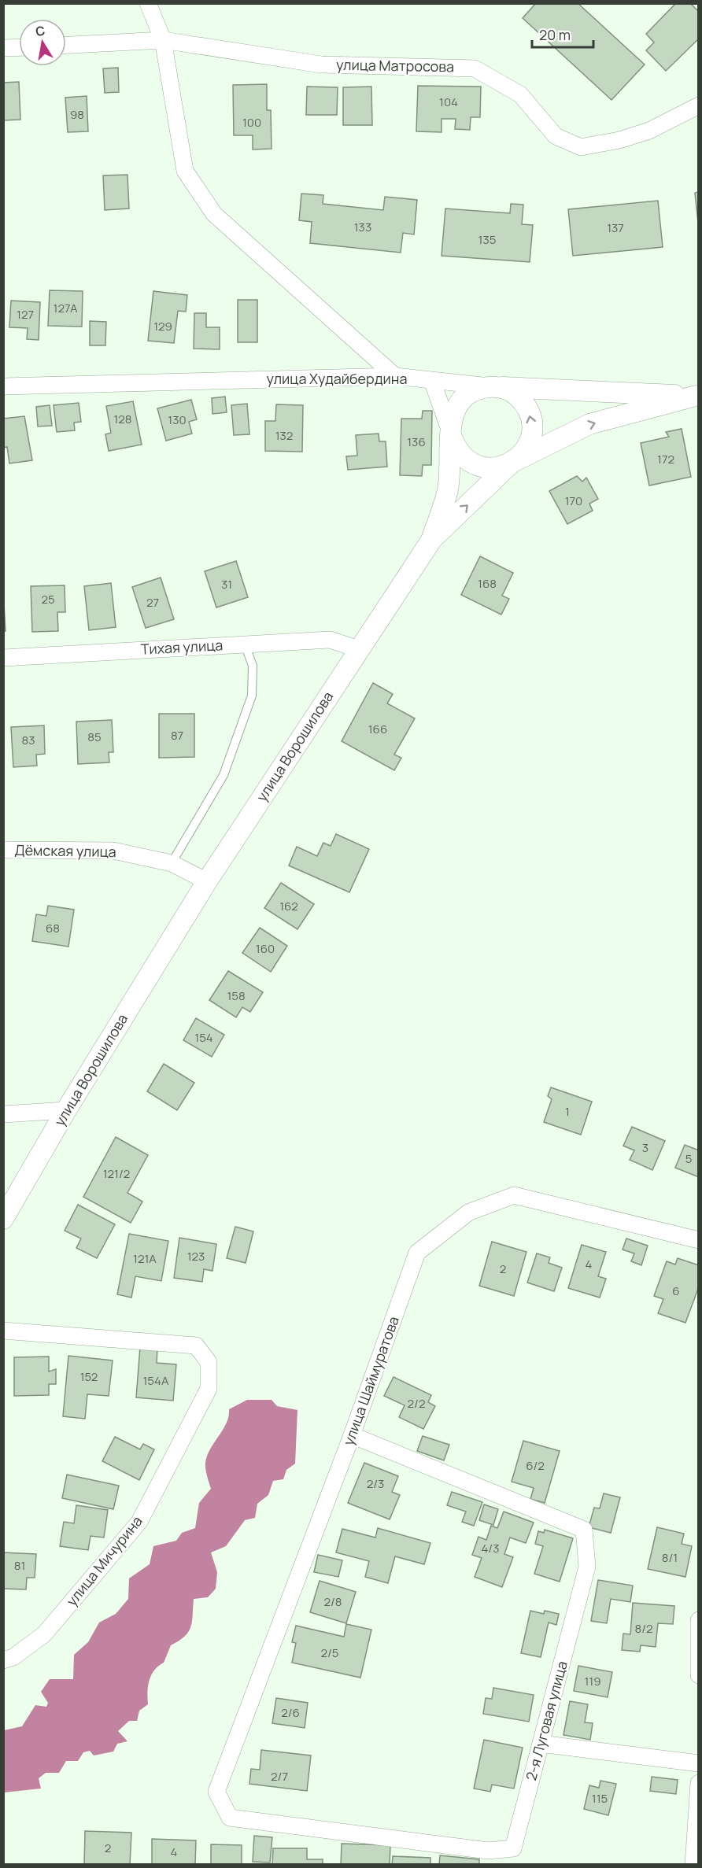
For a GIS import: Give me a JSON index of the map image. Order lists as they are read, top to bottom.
{
  "streets": {
    "street": [
      "улица Матросова",
      "улица Худайбердина",
      "Тихая улица",
      "улица Ворошилова",
      "Дёмская улица",
      "улица Шаймуратова",
      "улица Мичурина",
      "2-я Луговая улица"
    ]
  },
  "crossings": [
    ["улица Худайбердина", "улица Ворошилова"],
    ["Тихая улица", "улица Ворошилова"],
    ["улица Ворошилова", "Дёмская улица"],
    ["улица Шаймуратова", "2-я Луговая улица"]
  ],
  "house_numbers": [
    "104",
    "98",
    "100",
    "133",
    "137",
    "135",
    "127А",
    "127",
    "129",
    "128",
    "130",
    "132",
    "136",
    "172",
    "170",
    "168",
    "31",
    "25",
    "27",
    "166",
    "87",
    "85",
    "83",
    "162",
    "68",
    "160",
    "158",
    "154",
    "1",
    "3",
    "5",
    "121/2",
    "123",
    "121А",
    "4",
    "2",
    "6",
    "152",
    "154А",
    "2/2",
    "6/2",
    "2/3",
    "4/3",
    "8/1",
    "81",
    "2/8",
    "8/2",
    "2/5",
    "119",
    "2/6",
    "2/7",
    "115",
    "2",
    "4"
  ],
  "scale_bar": "20 m",
  "north": "top"
}
